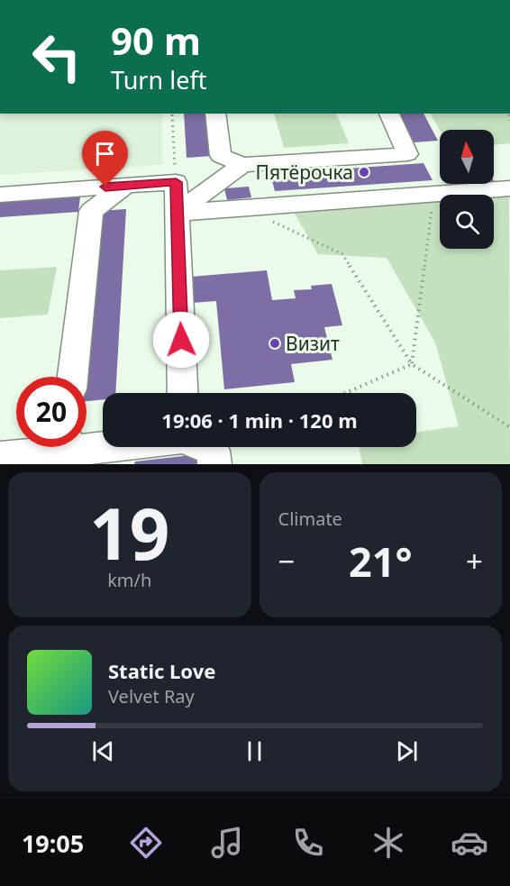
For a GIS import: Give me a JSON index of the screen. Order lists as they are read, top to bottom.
{
  "places": ["Пятёрочка", "Визит"],
  "north": "top",
  "page": {
    "turn": ["90 m", "Turn left"],
    "limit": "20",
    "trip": "19:06 · 1 min · 120 m",
    "tile": [
      ["19", "km/h"],
      "Climate"
    ],
    "heat": ["−", "21°", "+"],
    "song": ["Static Love", "Velvet Ray"],
    "tabs": "19:05"
  }
}
